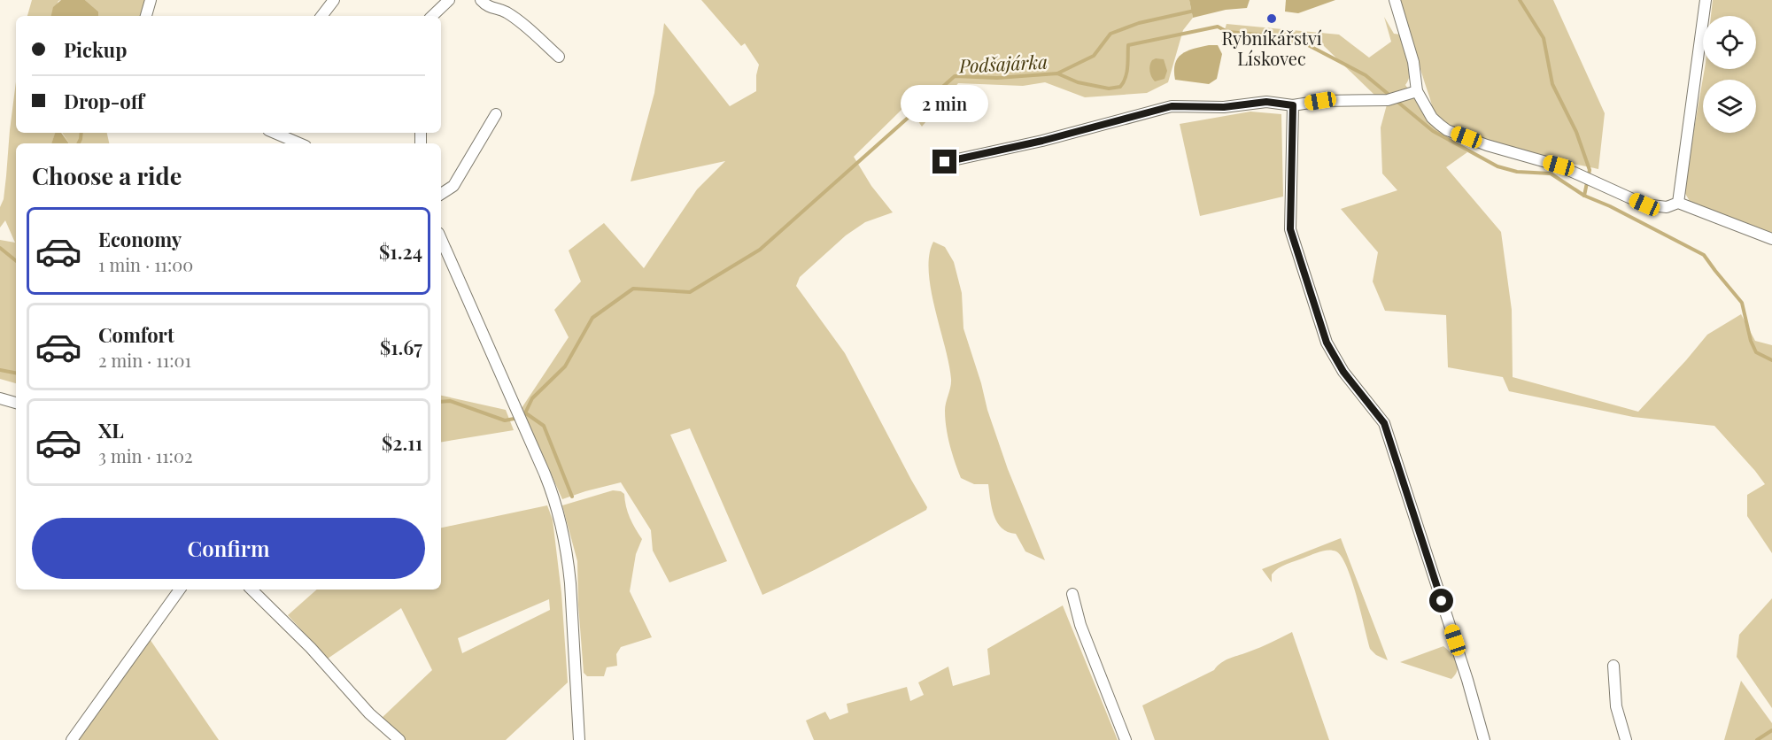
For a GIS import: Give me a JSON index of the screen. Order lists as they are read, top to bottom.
{
  "water": ["Podšajárka"],
  "places": ["Rybníkářství Lískovec"],
  "page": {
    "banner": ["Pickup", "Drop-off"],
    "bubble": "2 min",
    "heading": "Choose a ride",
    "list": [
      {
        "name": "Economy",
        "note": "1 min · 11:00",
        "value": "$1.24"
      },
      {
        "name": "Comfort",
        "note": "2 min · 11:01",
        "value": "$1.67"
      },
      {
        "name": "XL",
        "note": "3 min · 11:02",
        "value": "$2.11"
      }
    ],
    "buttons": "Confirm"
  }
}
